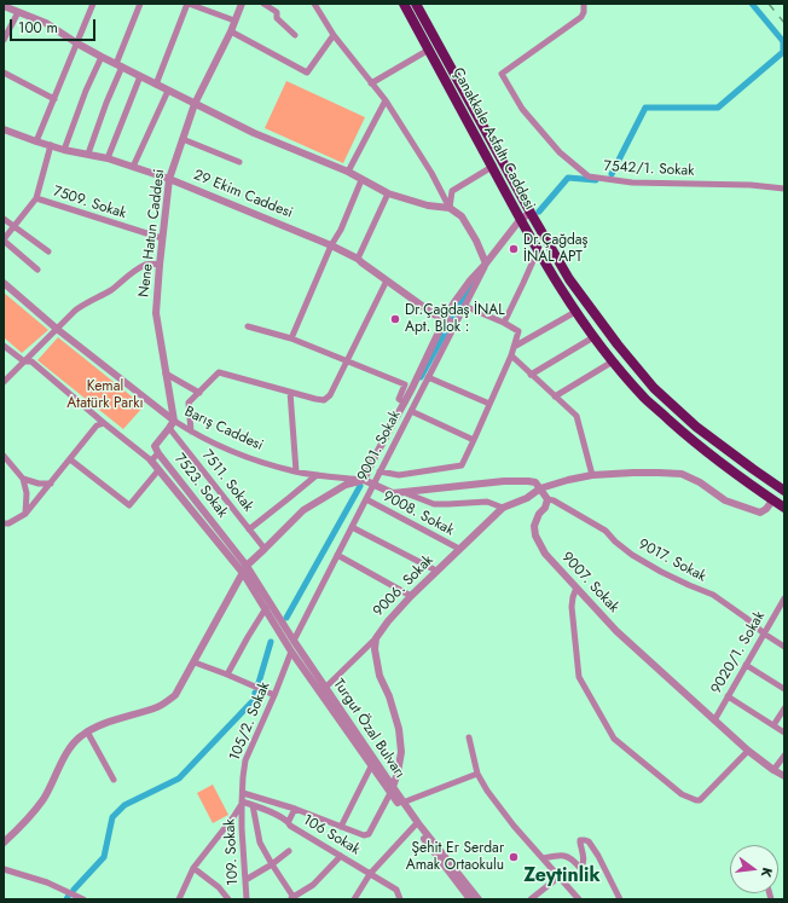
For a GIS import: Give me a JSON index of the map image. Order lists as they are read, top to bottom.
{
  "streets": {
    "highway": ["Çanakkale Asfaltı Caddesi"],
    "street": [
      "7542/1. Sokak",
      "29 Ekim Caddesi",
      "7509. Sokak",
      "Nene Hatun Caddesi",
      "Barış Caddesi",
      "9001. Sokak",
      "7511. Sokak",
      "7523. Sokak",
      "9008. Sokak",
      "9017. Sokak",
      "9007. Sokak",
      "9006. Sokak",
      "9020/1. Sokak",
      "105/2. Sokak",
      "Turgut Özal Bulvarı",
      "106 Sokak",
      "109. Sokak"
    ]
  },
  "crossings": [
    ["29 Ekim Caddesi", "Nene Hatun Caddesi"],
    ["29 Ekim Caddesi", "9001. Sokak"],
    ["7509. Sokak", "Nene Hatun Caddesi"],
    ["Nene Hatun Caddesi", "Barış Caddesi"],
    ["Nene Hatun Caddesi", "7523. Sokak"],
    ["Barış Caddesi", "7523. Sokak"],
    ["9001. Sokak", "9008. Sokak"],
    ["9001. Sokak", "Turgut Özal Bulvarı"],
    ["7511. Sokak", "7523. Sokak"],
    ["7523. Sokak", "Turgut Özal Bulvarı"],
    ["9008. Sokak", "9006. Sokak"],
    ["9017. Sokak", "9007. Sokak"],
    ["9017. Sokak", "9020/1. Sokak"],
    ["9007. Sokak", "9020/1. Sokak"],
    ["9006. Sokak", "Turgut Özal Bulvarı"],
    ["105/2. Sokak", "Turgut Özal Bulvarı"],
    ["105/2. Sokak", "106 Sokak"],
    ["105/2. Sokak", "109. Sokak"],
    ["106 Sokak", "109. Sokak"]
  ],
  "districts": ["Zeytinlik"],
  "parks": ["Kemal Atatürk Parkı"],
  "places": ["Dr.Çağdaş İNAL APT", "Dr.Çağdaş İNAL Apt. Blok :", "Şehit Er Serdar Amak Ortaokulu"],
  "scale_bar": "100 m",
  "north": "right"
}
